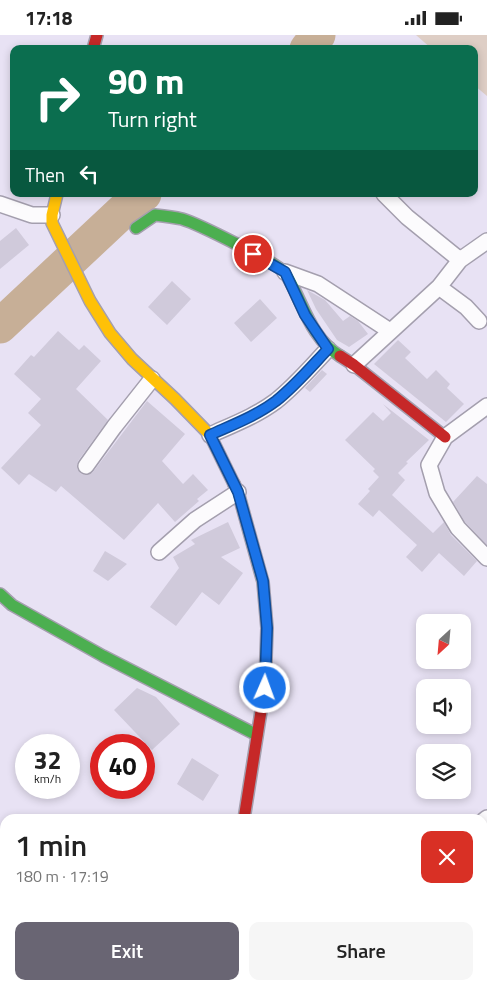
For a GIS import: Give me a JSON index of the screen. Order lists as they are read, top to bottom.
{
  "north": "bottom left",
  "page": {
    "status": "17:18",
    "turn": ["90 m", "Turn right"],
    "then": "Then",
    "speed": "32 km/h",
    "limit": "40",
    "heading": ["1 min", "180 m · 17:19"],
    "buttons": ["Exit", "Share"]
  }
}
